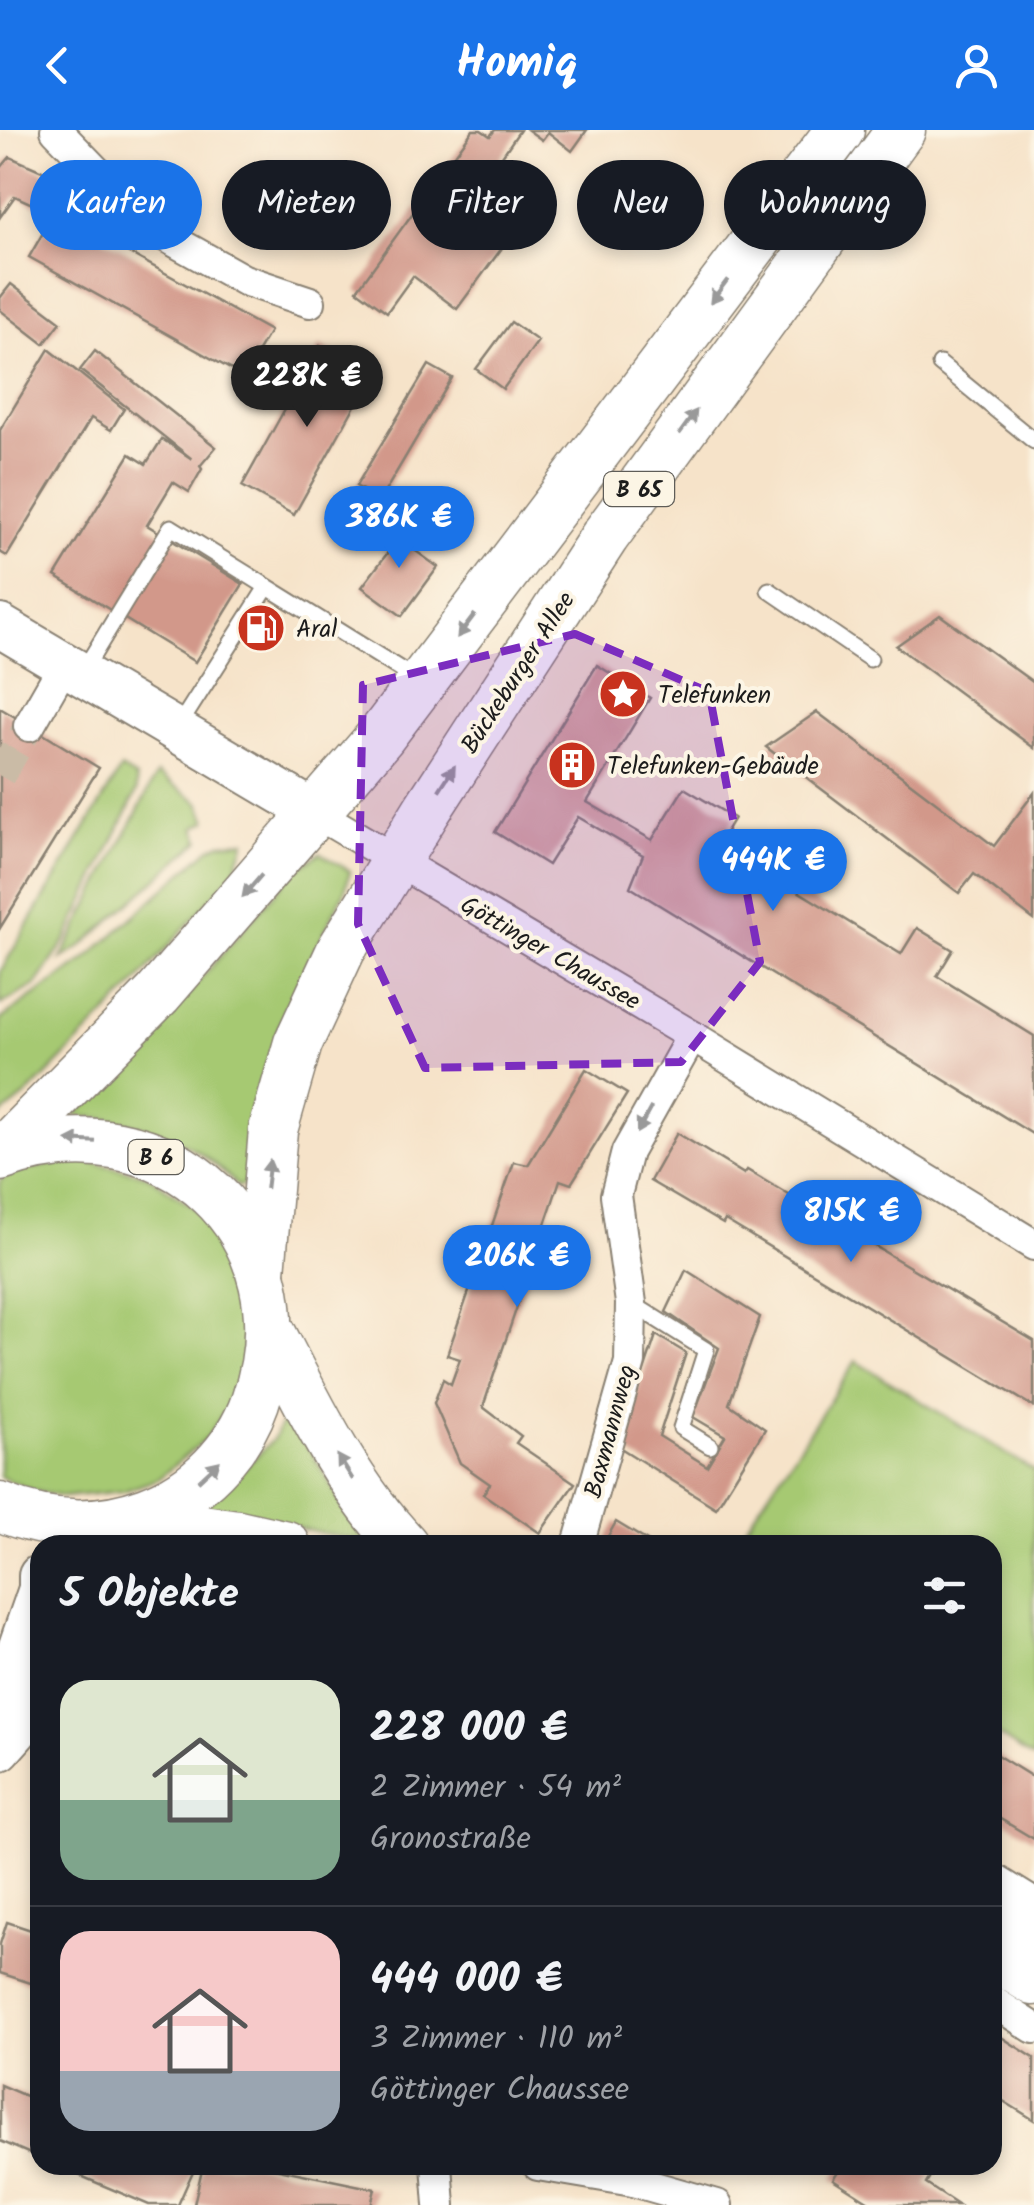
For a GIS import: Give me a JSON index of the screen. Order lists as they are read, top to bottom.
{
  "streets": {
    "main road": ["B 65", "Bückeburger Allee", "B 6"],
    "street": ["Göttinger Chaussee", "Baxmannweg"]
  },
  "crossings": [
    ["B 65", "Göttinger Chaussee"],
    ["B 65", "B 6"],
    ["Bückeburger Allee", "Göttinger Chaussee"],
    ["Bückeburger Allee", "B 6"],
    ["Göttinger Chaussee", "Baxmannweg"]
  ],
  "one_way": ["Baxmannweg"],
  "places": {
    "fuel station": ["Aral"],
    "place": ["Telefunken"],
    "building": ["Telefunken-Gebäude"]
  },
  "page": {
    "header": "Homiq",
    "chip": [
      "Kaufen",
      "Mieten",
      "Filter",
      "Neu",
      "Wohnung"
    ],
    "price": [
      "228K €",
      "386K €",
      "444K €",
      "815K €",
      "206K €"
    ],
    "heading": "5 Objekte",
    "list": [
      {
        "name": "228 000 €",
        "note": "2 Zimmer · 54 m² · Gronostraße"
      },
      {
        "name": "444 000 €",
        "note": "3 Zimmer · 110 m² · Göttinger Chaussee"
      }
    ]
  }
}
